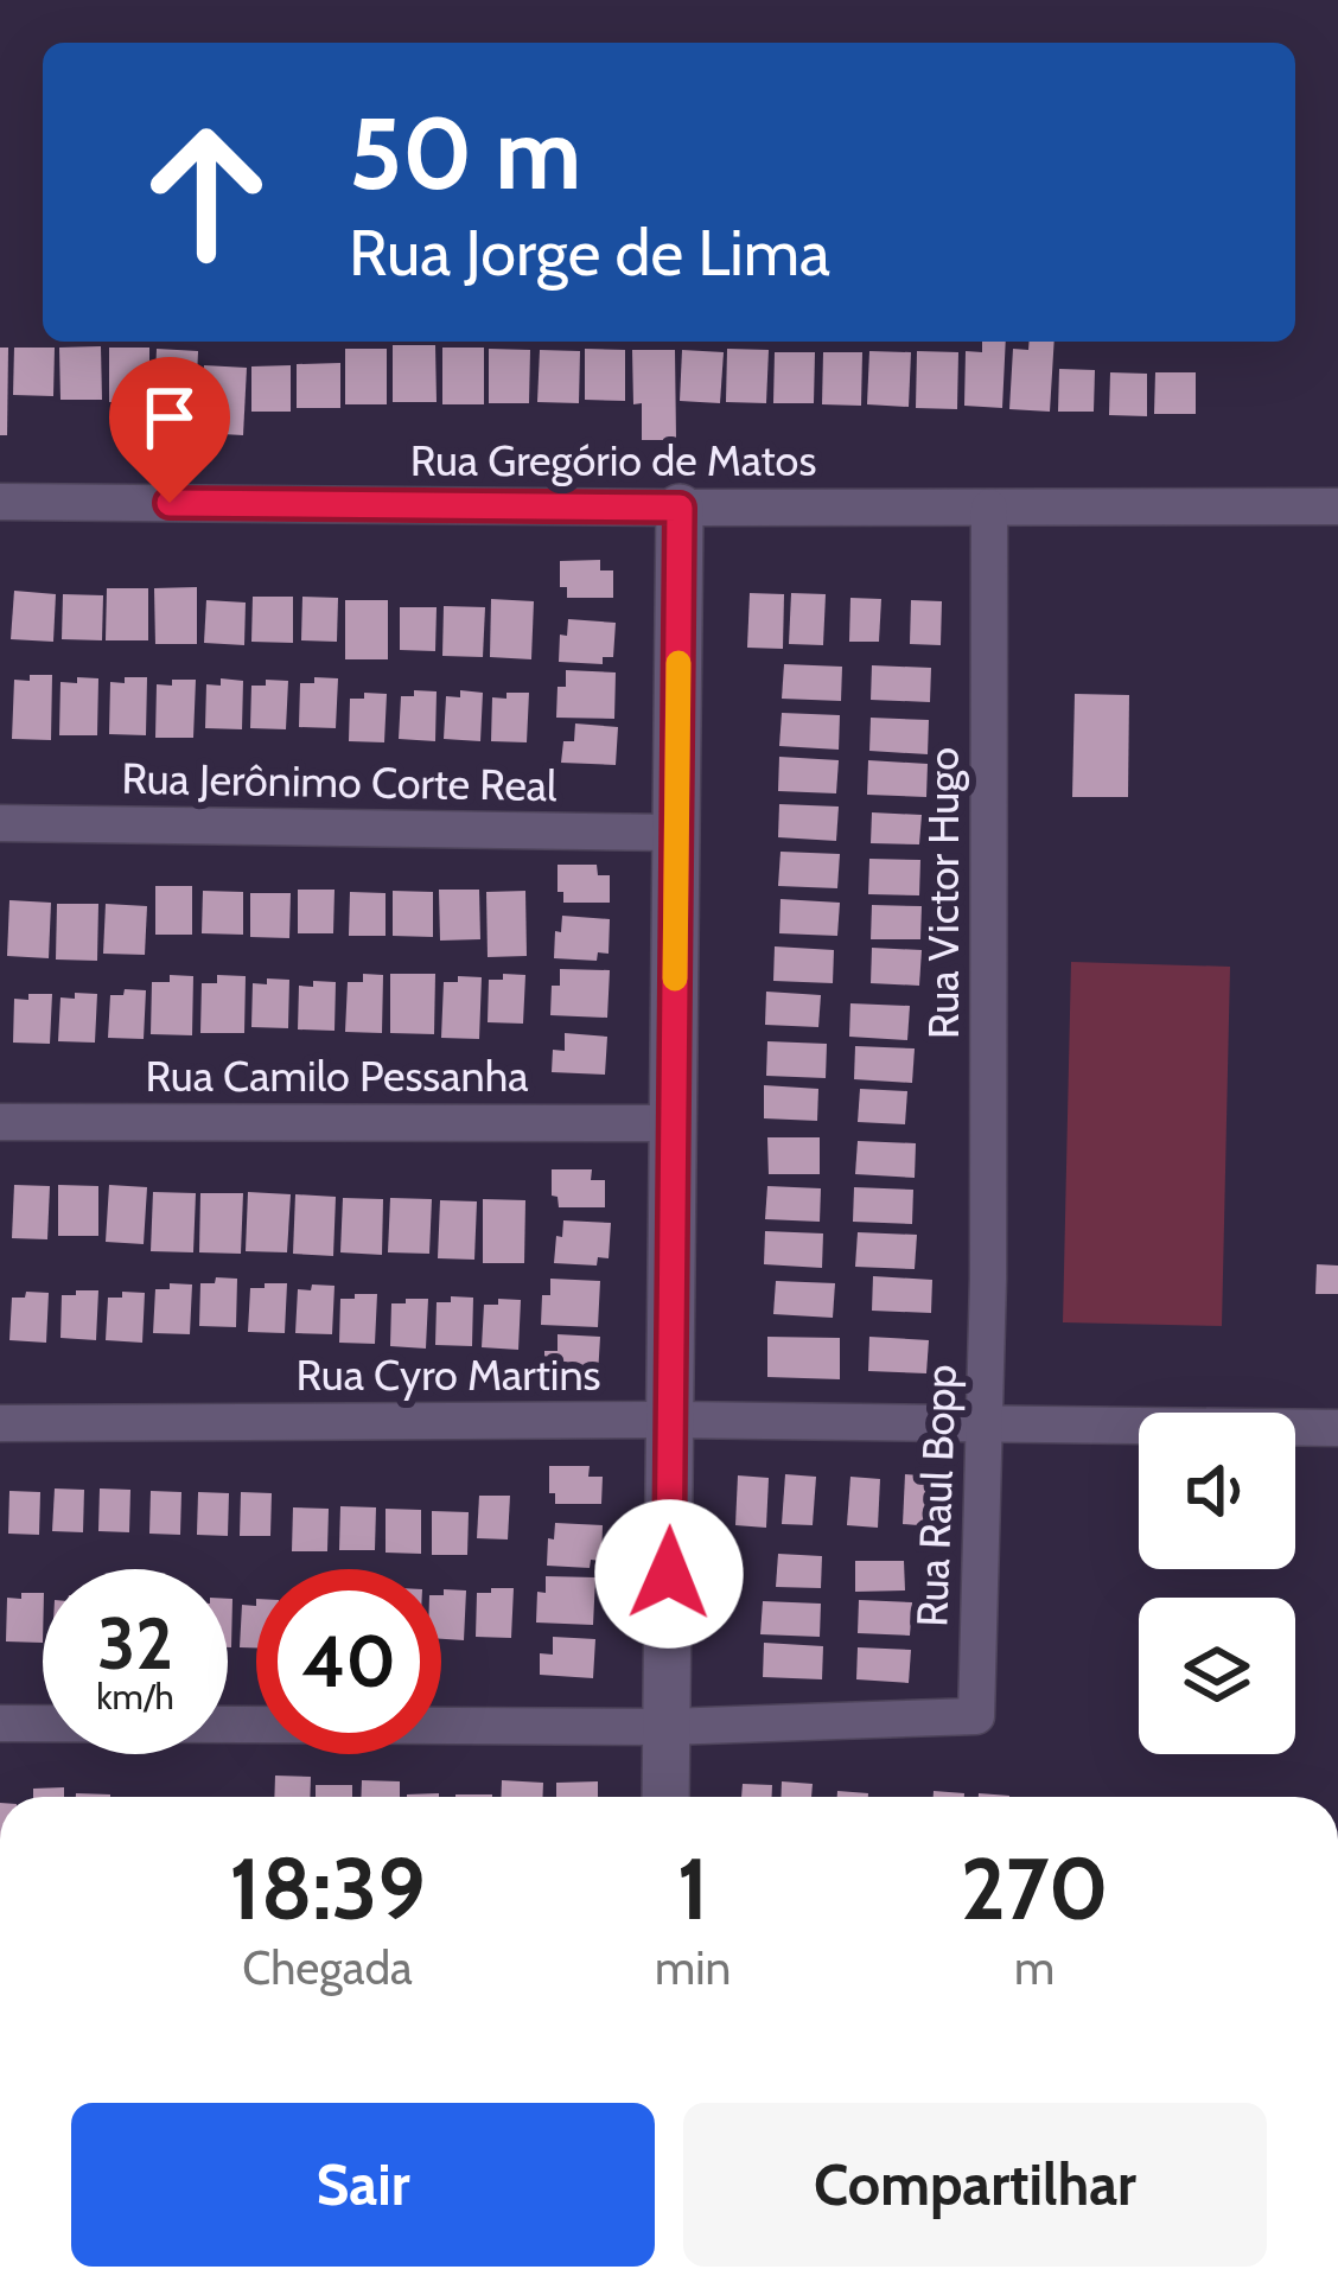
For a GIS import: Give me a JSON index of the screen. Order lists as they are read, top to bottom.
{
  "streets": {
    "street": [
      "Rua Gregório de Matos",
      "Rua Jerônimo Corte Real",
      "Rua Victor Hugo",
      "Rua Camilo Pessanha",
      "Rua Cyro Martins",
      "Rua Raul Bopp"
    ]
  },
  "crossings": [
    ["Rua Gregório de Matos", "Rua Victor Hugo"],
    ["Rua Victor Hugo", "Rua Raul Bopp"],
    ["Rua Cyro Martins", "Rua Raul Bopp"]
  ],
  "page": {
    "turn": ["50 m", "Rua Jorge de Lima"],
    "speed": "32 km/h",
    "limit": "40",
    "eta": [
      "18:39",
      "Chegada",
      "1",
      "min",
      "270",
      "m"
    ],
    "buttons": ["Sair", "Compartilhar"]
  }
}
